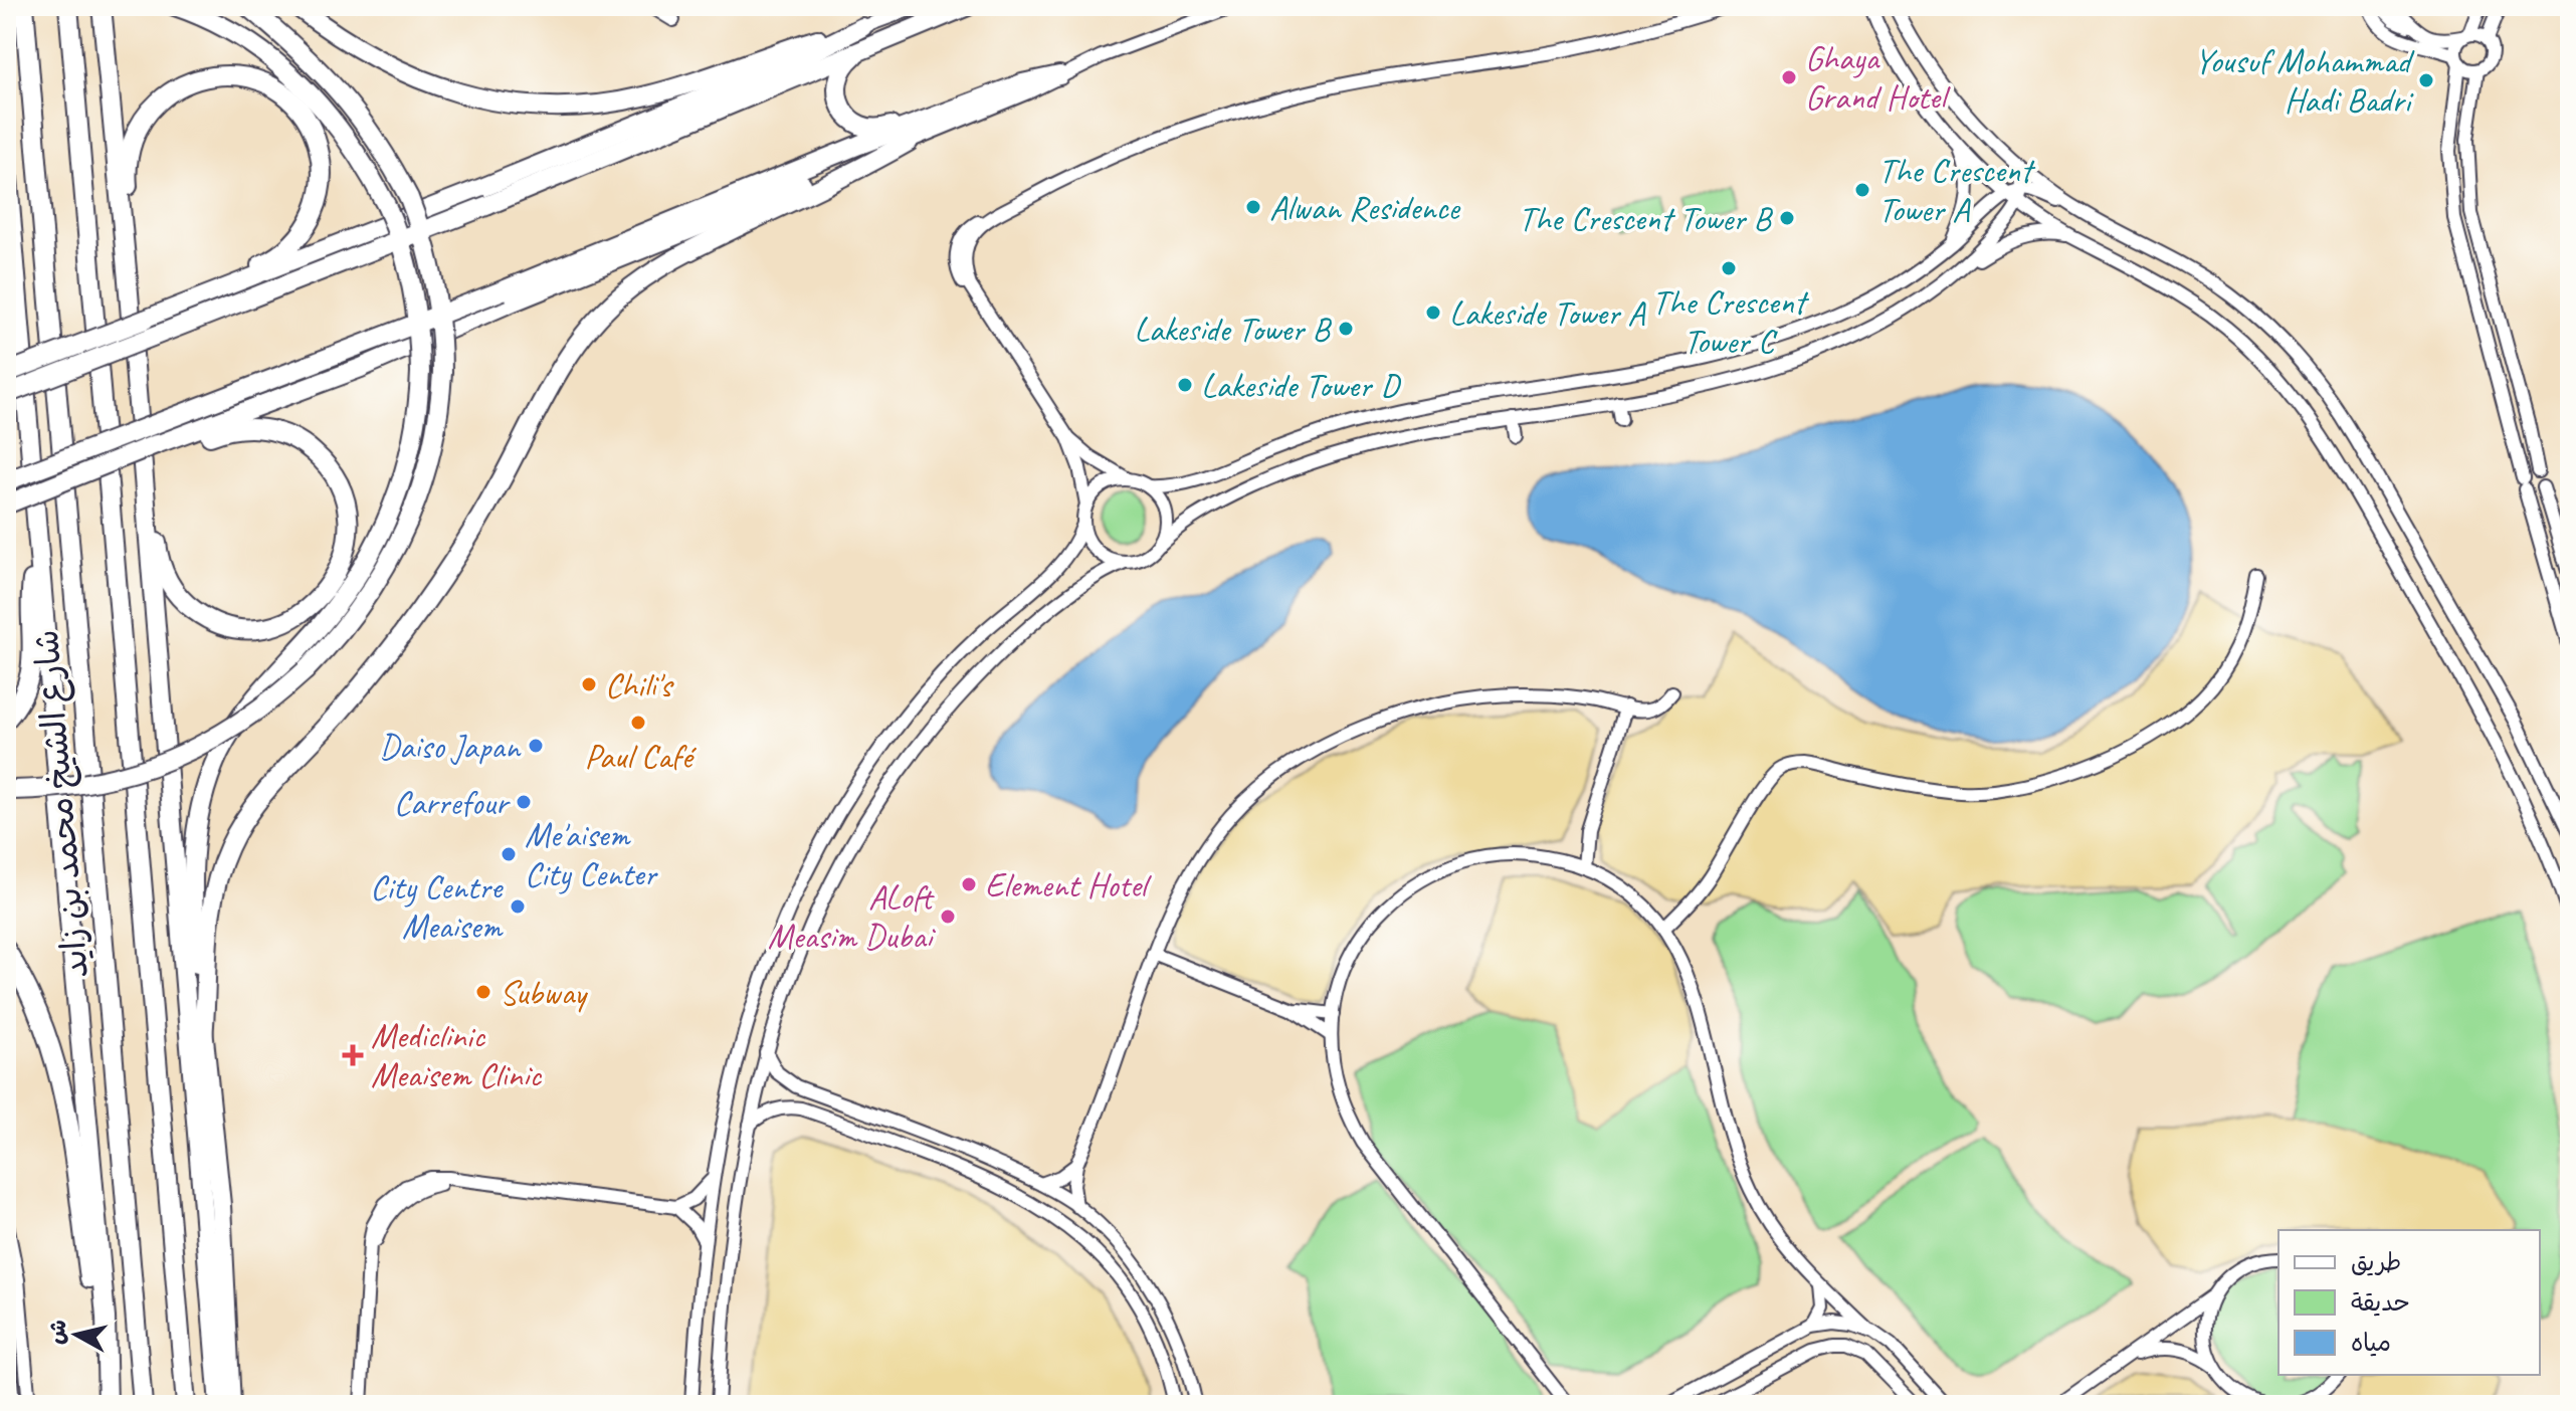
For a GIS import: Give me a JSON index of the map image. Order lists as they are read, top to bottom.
{
  "streets": {
    "highway": ["شارع الشيخ محمد بن زايد"]
  },
  "places": {
    "other": [
      "Ghaya Grand Hotel",
      "Yousuf Mohammad Hadi Badri",
      "The Crescent Tower A",
      "Alwan Residence",
      "The Crescent Tower B",
      "The Crescent Tower C",
      "Lakeside Tower A",
      "Lakeside Tower B",
      "Lakeside Tower D",
      "Chili's",
      "Paul Café",
      "Daiso Japan",
      "Carrefour",
      "Me'aisem City Center",
      "Element Hotel",
      "City Centre Meaisem",
      "ALoft Measim Dubai",
      "Subway"
    ],
    "health": ["Mediclinic Meaisem Clinic"]
  },
  "legend": ["طريق", "حديقة", "مياه"],
  "north": "left"
}
